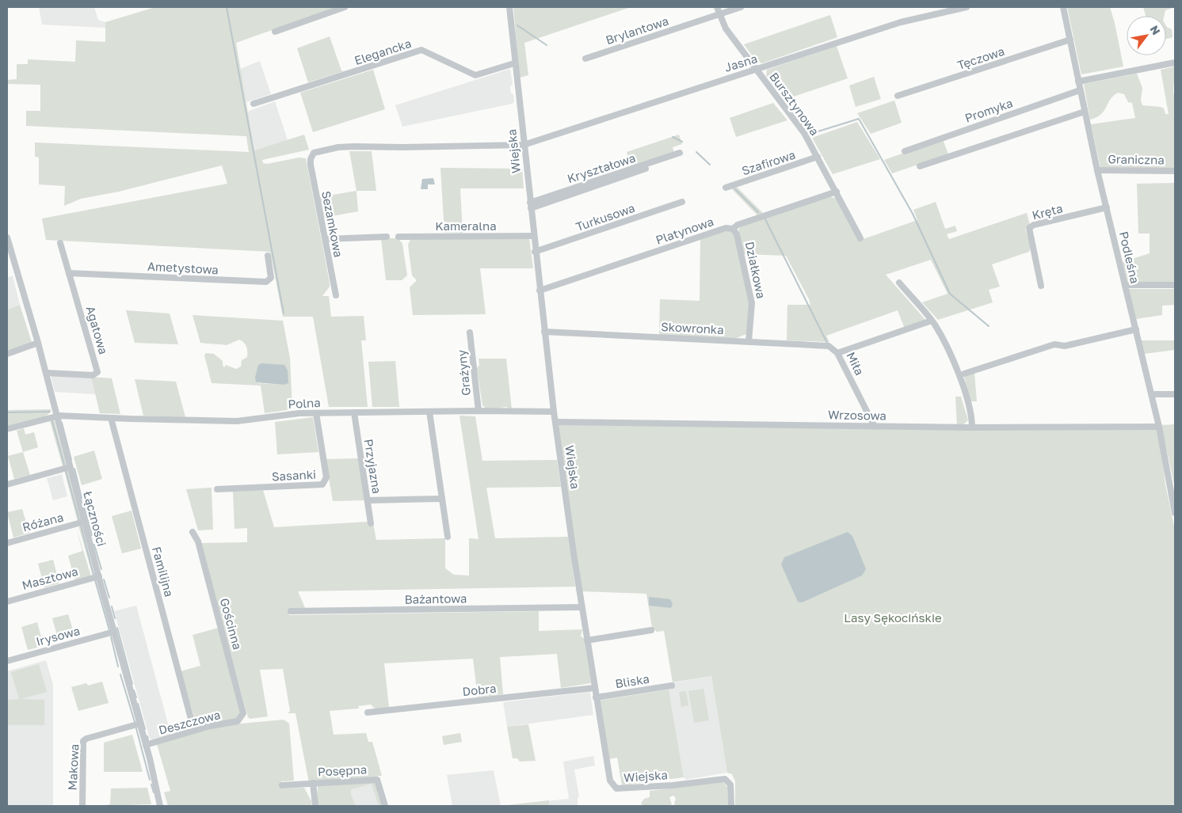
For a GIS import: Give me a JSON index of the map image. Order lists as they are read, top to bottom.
{
  "streets": {
    "street": [
      "Brylantowa",
      "Elegancka",
      "Tęczowa",
      "Jasna",
      "Bursztynowa",
      "Promyka",
      "Wiejska",
      "Graniczna",
      "Szafirowa",
      "Kryształowa",
      "Kręta",
      "Turkusowa",
      "Sezamkowa",
      "Kameralna",
      "Platynowa",
      "Podleśna",
      "Ametystowa",
      "Działkowa",
      "Skowronka",
      "Agatowa",
      "Miła",
      "Grażyny",
      "Polna",
      "Wrzosowa",
      "Przyjazna",
      "Sasanki",
      "Łączności",
      "Różana",
      "Familijna",
      "Masztowa",
      "Bażantowa",
      "Gościnna",
      "Irysowa",
      "Bliska",
      "Dobra",
      "Deszczowa",
      "Makowa",
      "Posępna"
    ]
  },
  "crossings": [
    ["Brylantowa", "Bursztynowa"],
    ["Elegancka", "Wiejska"],
    ["Tęczowa", "Podleśna"],
    ["Jasna", "Bursztynowa"],
    ["Jasna", "Wiejska"],
    ["Jasna", "Sezamkowa"],
    ["Bursztynowa", "Szafirowa"],
    ["Bursztynowa", "Platynowa"],
    ["Promyka", "Podleśna"],
    ["Wiejska", "Kryształowa"],
    ["Wiejska", "Turkusowa"],
    ["Wiejska", "Kameralna"],
    ["Wiejska", "Platynowa"],
    ["Wiejska", "Skowronka"],
    ["Wiejska", "Polna"],
    ["Wiejska", "Wrzosowa"],
    ["Wiejska", "Bażantowa"],
    ["Wiejska", "Bliska"],
    ["Wiejska", "Dobra"],
    ["Graniczna", "Podleśna"],
    ["Kręta", "Podleśna"],
    ["Platynowa", "Działkowa"],
    ["Podleśna", "Wrzosowa"],
    ["Ametystowa", "Agatowa"],
    ["Działkowa", "Skowronka"],
    ["Skowronka", "Miła"],
    ["Agatowa", "Łączności"],
    ["Miła", "Wrzosowa"],
    ["Grażyny", "Polna"],
    ["Polna", "Przyjazna"],
    ["Polna", "Sasanki"],
    ["Polna", "Łączności"],
    ["Polna", "Familijna"],
    ["Łączności", "Różana"],
    ["Łączności", "Masztowa"],
    ["Łączności", "Irysowa"],
    ["Łączności", "Deszczowa"],
    ["Łączności", "Makowa"],
    ["Familijna", "Deszczowa"],
    ["Gościnna", "Deszczowa"]
  ],
  "parks": ["Lasy Sękocińskie"],
  "north": "top right"
}
